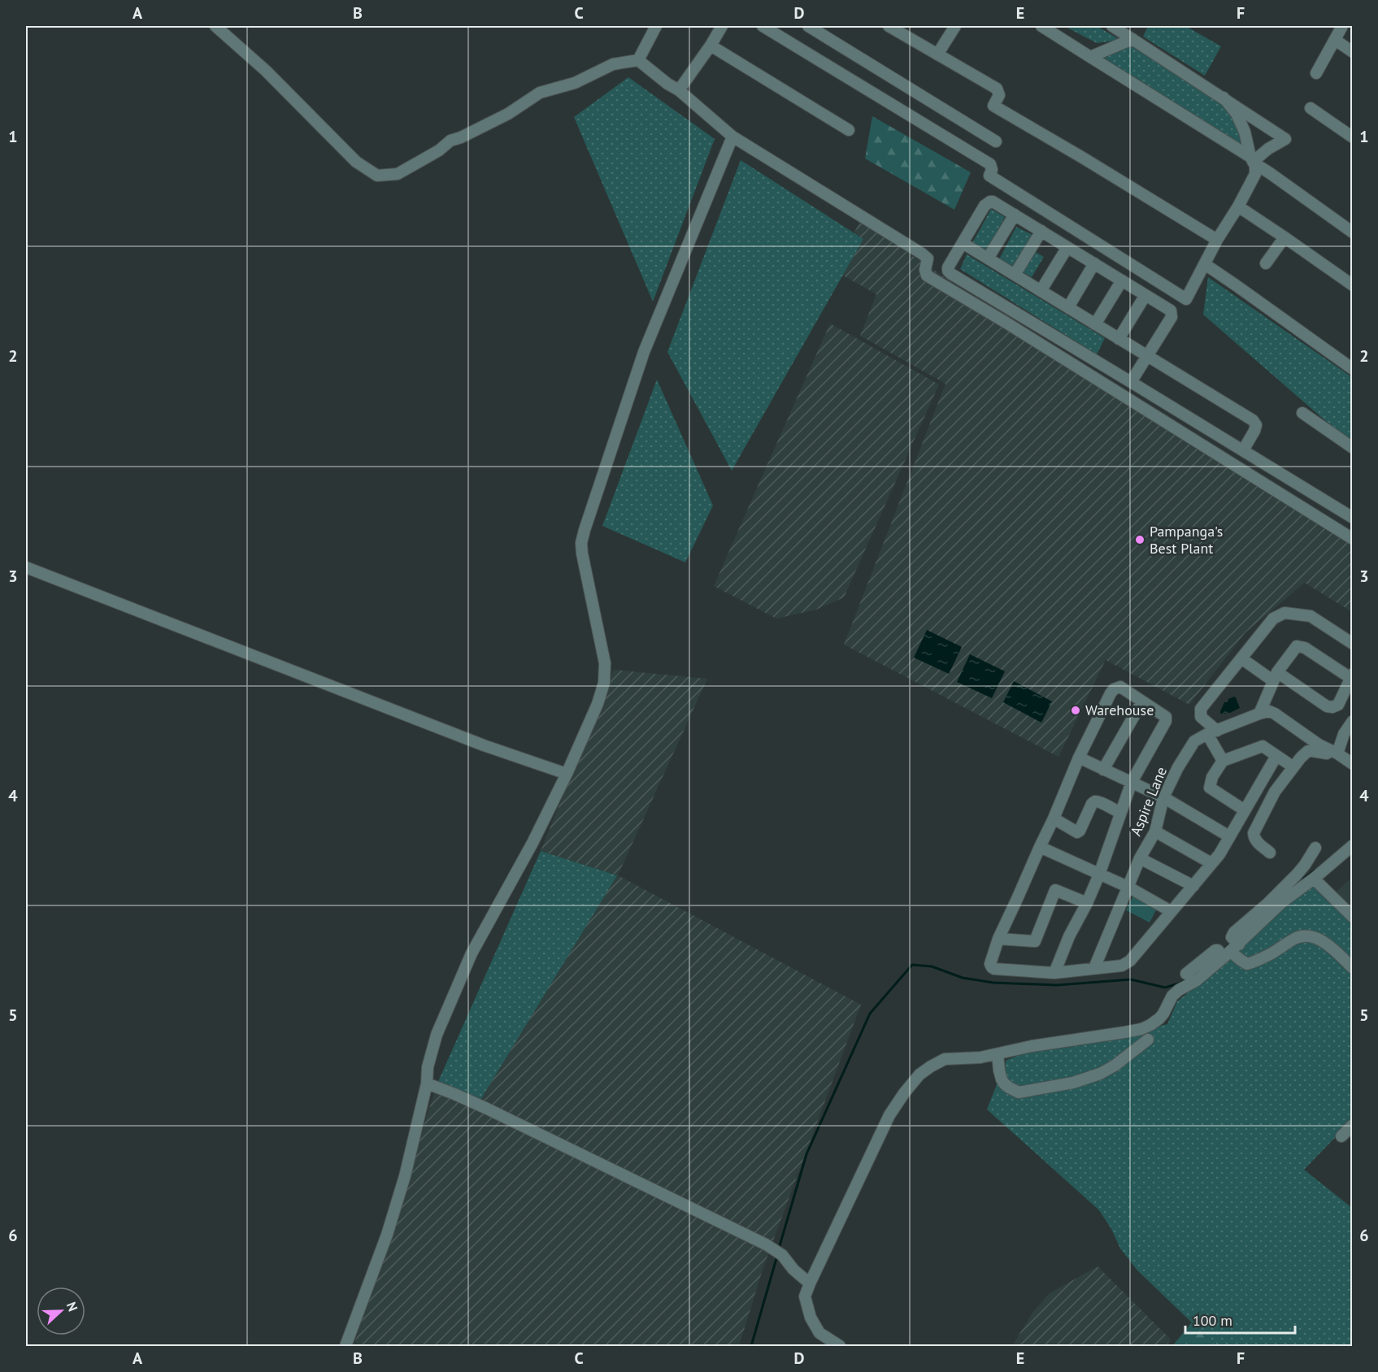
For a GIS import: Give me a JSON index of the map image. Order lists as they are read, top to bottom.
{
  "streets": {
    "street": ["Aspire Lane"]
  },
  "places": ["Pampanga's Best Plant", "Warehouse"],
  "scale_bar": "100 m",
  "north": "right",
  "grid": {
    "columns": [
      "A",
      "B",
      "C",
      "D",
      "E",
      "F"
    ],
    "rows": [
      "1",
      "2",
      "3",
      "4",
      "5",
      "6"
    ]
  }
}
